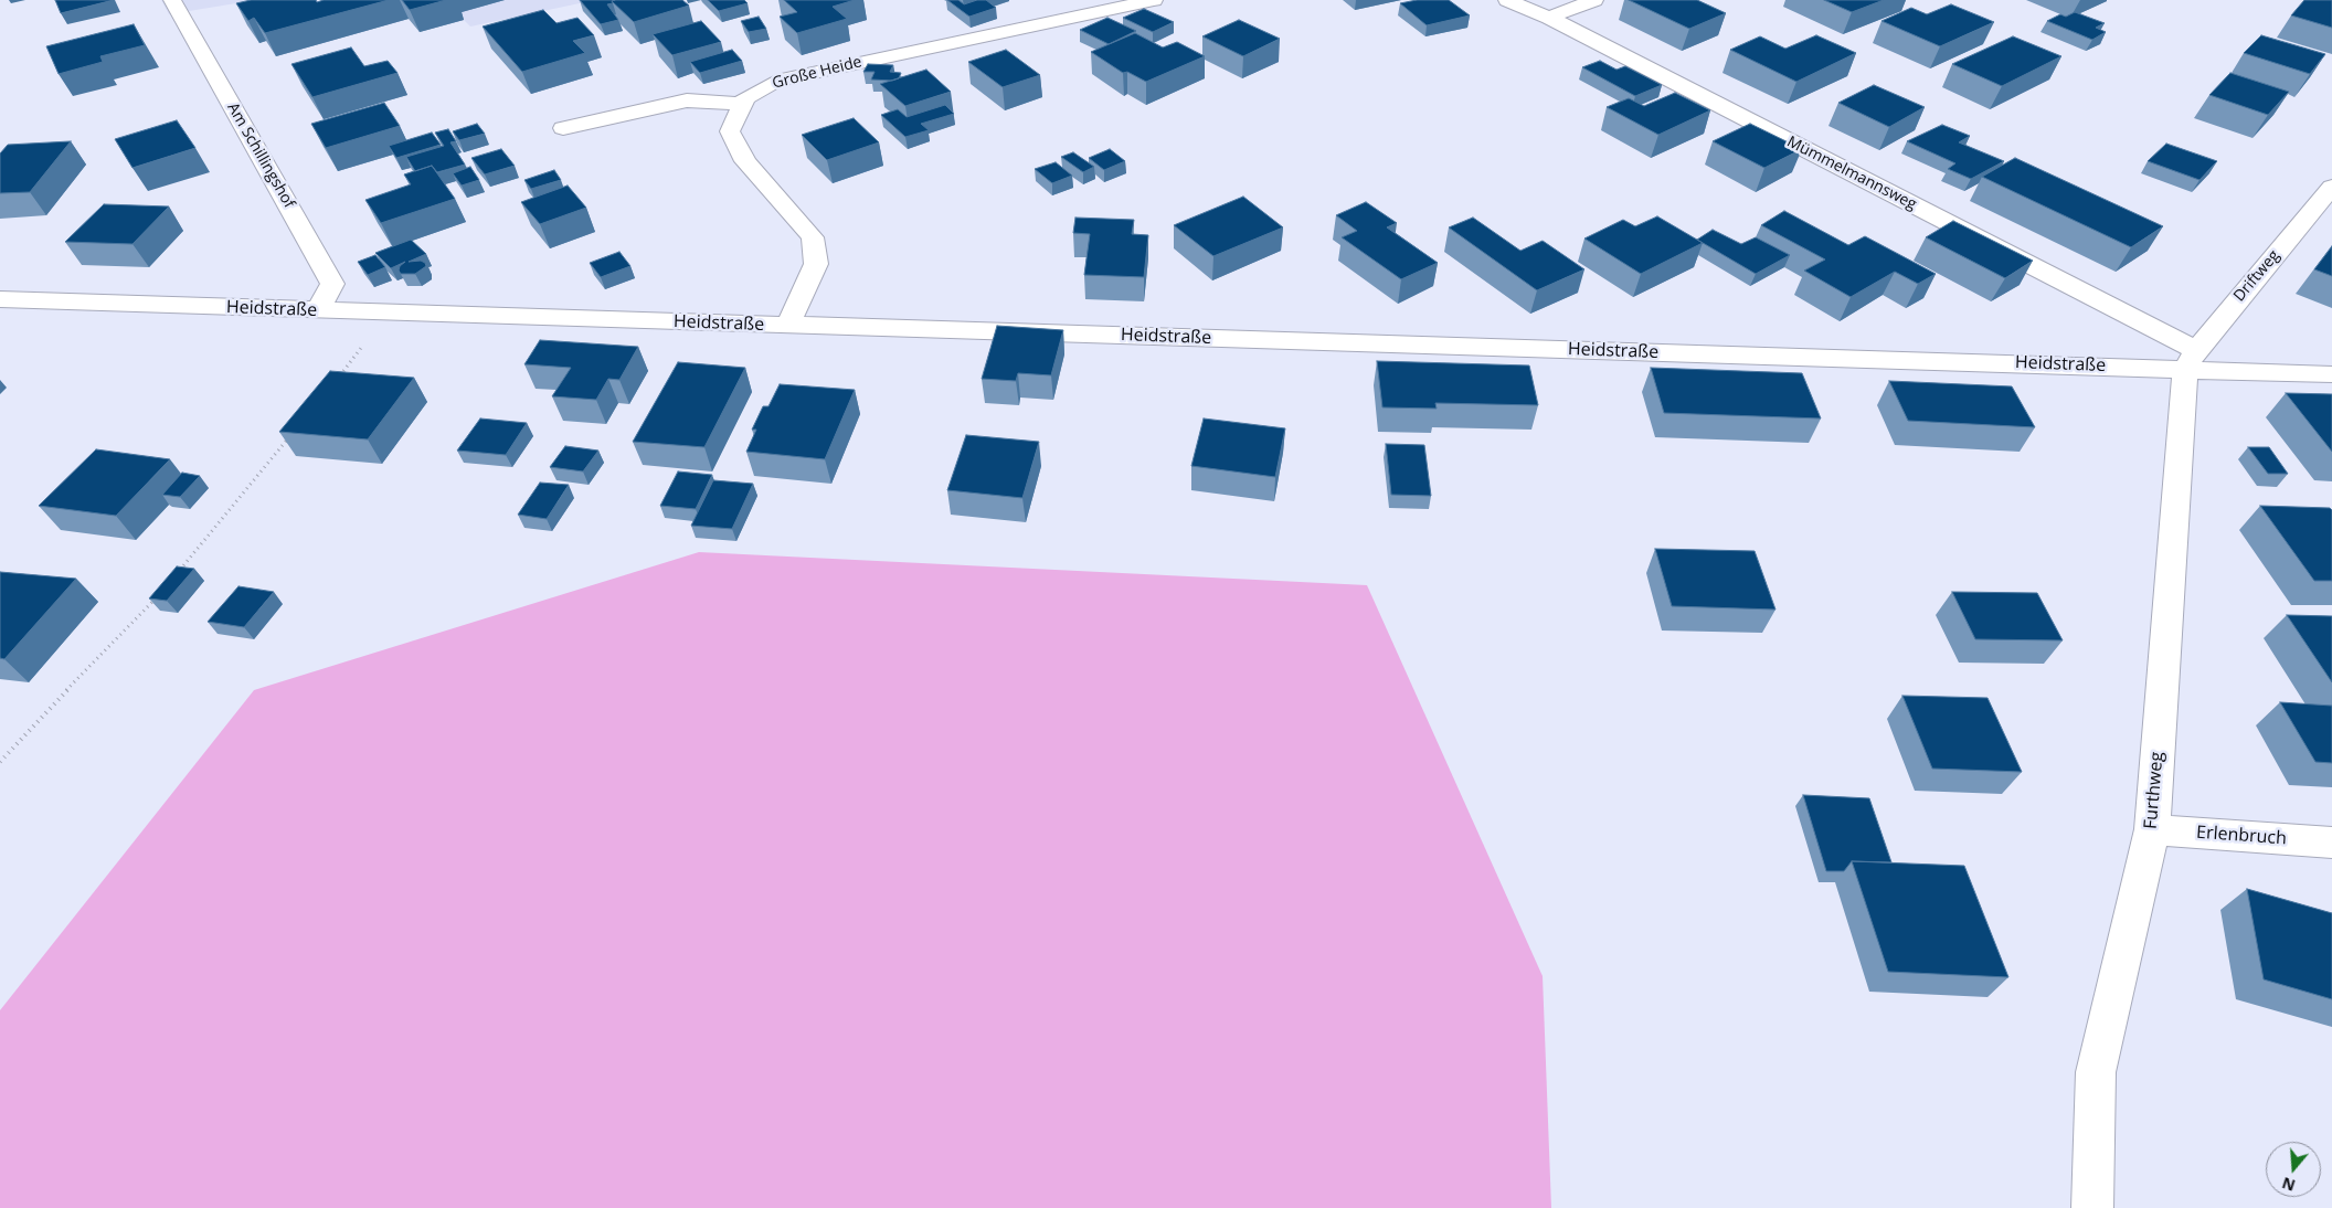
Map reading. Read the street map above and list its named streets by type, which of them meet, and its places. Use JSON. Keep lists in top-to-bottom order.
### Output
{
  "streets": {
    "street": [
      "Große Heide",
      "Am Schillingshof",
      "Mümmelmannsweg",
      "Driftweg",
      "Heidstraße",
      "Furthweg",
      "Erlenbruch"
    ]
  },
  "crossings": [
    ["Große Heide", "Heidstraße"],
    ["Am Schillingshof", "Heidstraße"],
    ["Mümmelmannsweg", "Driftweg"],
    ["Mümmelmannsweg", "Heidstraße"],
    ["Mümmelmannsweg", "Furthweg"],
    ["Driftweg", "Heidstraße"],
    ["Driftweg", "Furthweg"],
    ["Heidstraße", "Furthweg"],
    ["Furthweg", "Erlenbruch"]
  ],
  "north": "bottom"
}
